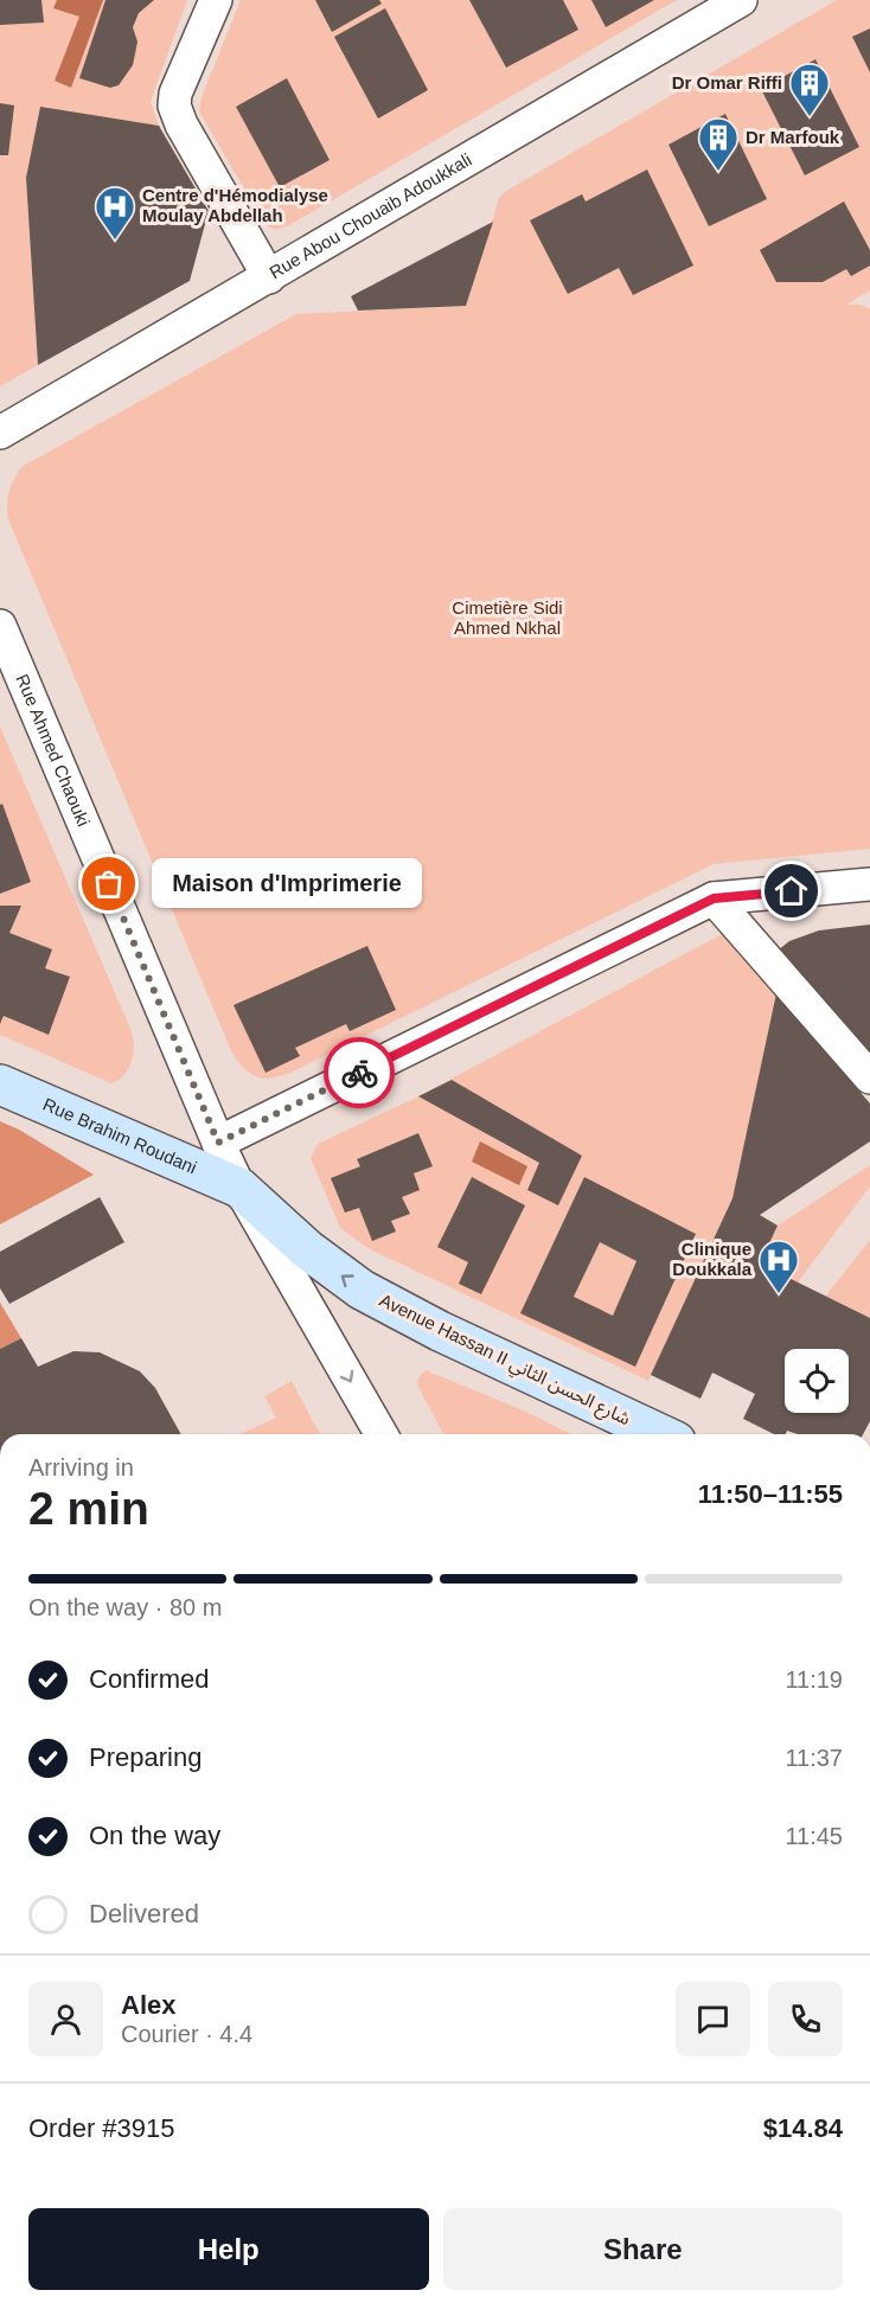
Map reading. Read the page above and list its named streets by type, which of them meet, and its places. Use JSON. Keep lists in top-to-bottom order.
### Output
{
  "streets": {
    "street": [
      "Rue Abou Chouaib Adoukkali",
      "Rue Ahmed Chaouki",
      "Rue Brahim Roudani",
      "Avenue Hassan II شارع الحسن الثاني"
    ]
  },
  "crossings": [
    ["Rue Ahmed Chaouki", "Rue Brahim Roudani"],
    ["Rue Ahmed Chaouki", "Avenue Hassan II شارع الحسن الثاني"],
    ["Rue Brahim Roudani", "Avenue Hassan II شارع الحسن الثاني"]
  ],
  "one_way": ["Avenue Hassan II شارع الحسن الثاني"],
  "parks": ["Cimetière Sidi Ahmed Nkhal"],
  "places": {
    "building": ["Dr Omar Riffi", "Dr Marfouk"],
    "hospital": ["Centre d'Hémodialyse Moulay Abdellah", "Clinique Doukkala"],
    "other": ["Maison d'Imprimerie"]
  },
  "page": {
    "bubble": "Maison d'Imprimerie",
    "heading": ["2 min", "Arriving in", "11:50–11:55"],
    "panel": [
      "Alex",
      "Courier · 4.4",
      "Order #3915",
      "$14.84"
    ],
    "bar": "On the way · 80 m",
    "list": [
      ["Confirmed", "11:19"],
      ["Preparing", "11:37"],
      ["On the way", "11:45"],
      "Delivered"
    ],
    "buttons": ["Help", "Share"]
  }
}
